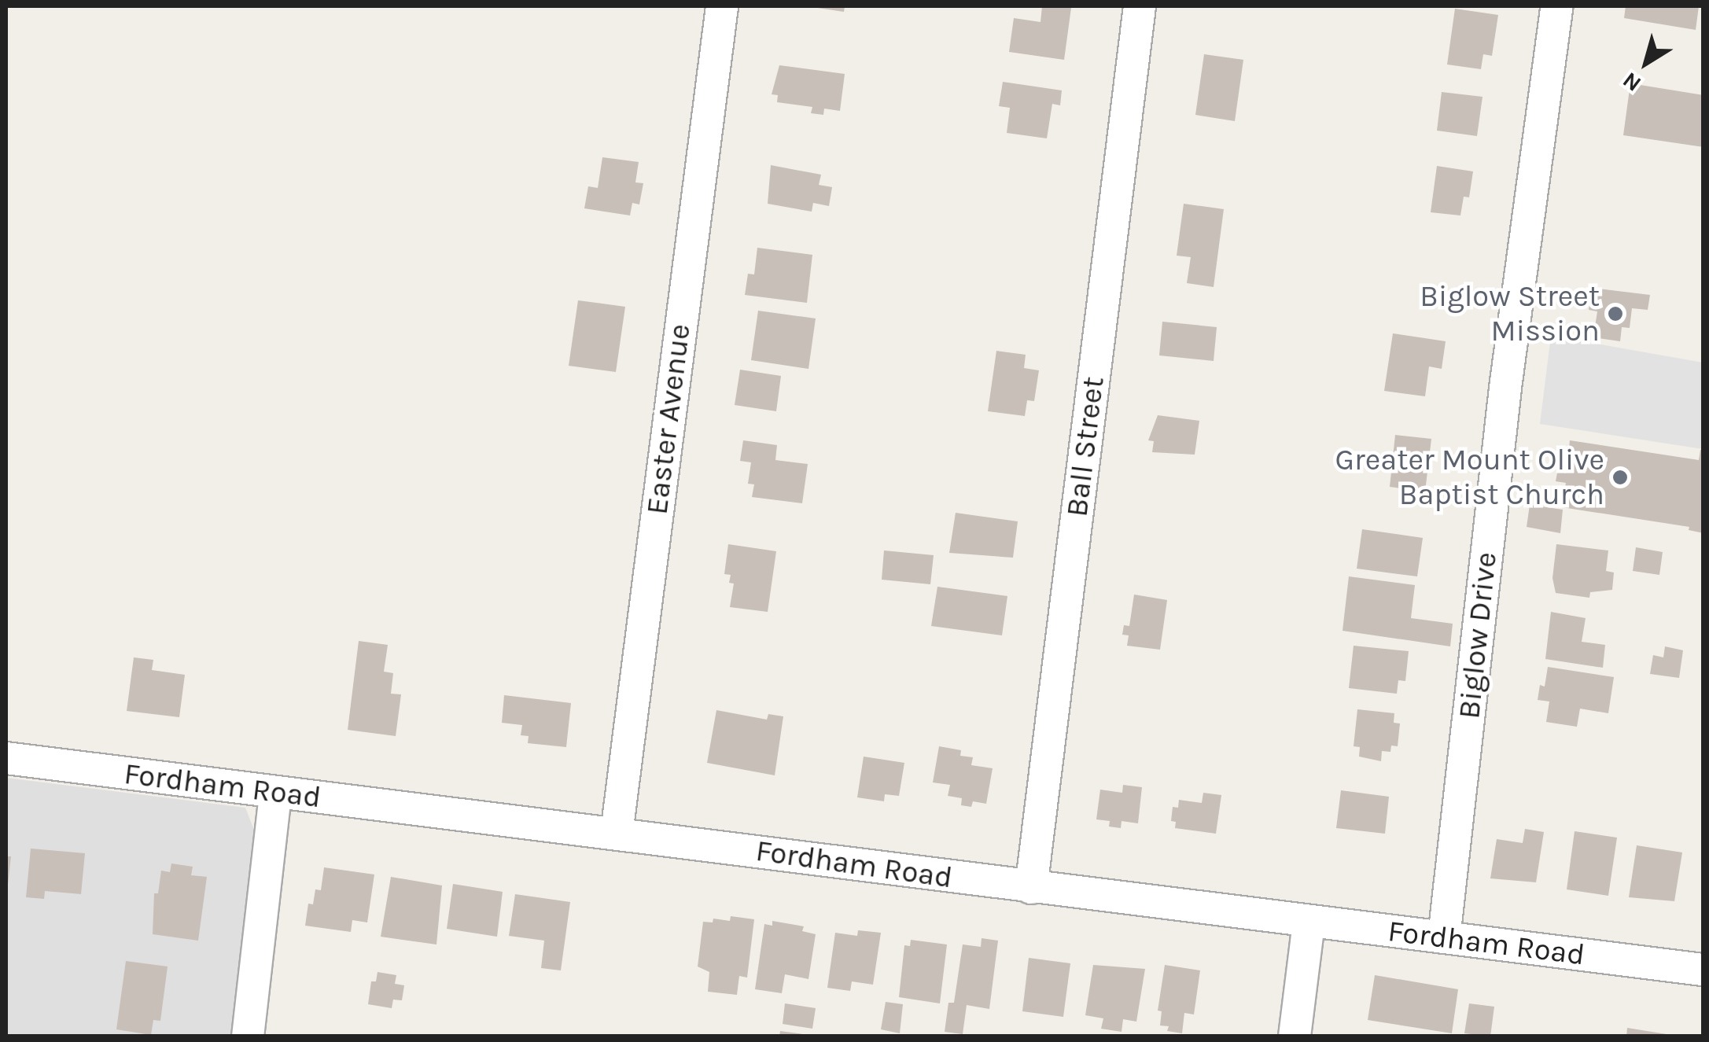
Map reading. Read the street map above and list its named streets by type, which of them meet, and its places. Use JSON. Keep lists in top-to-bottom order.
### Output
{
  "streets": {
    "street": [
      "Easter Avenue",
      "Ball Street",
      "Biglow Drive",
      "Fordham Road"
    ]
  },
  "crossings": [
    ["Easter Avenue", "Fordham Road"],
    ["Ball Street", "Fordham Road"],
    ["Biglow Drive", "Fordham Road"]
  ],
  "places": ["Biglow Street Mission", "Greater Mount Olive Baptist Church"],
  "north": "bottom left"
}
